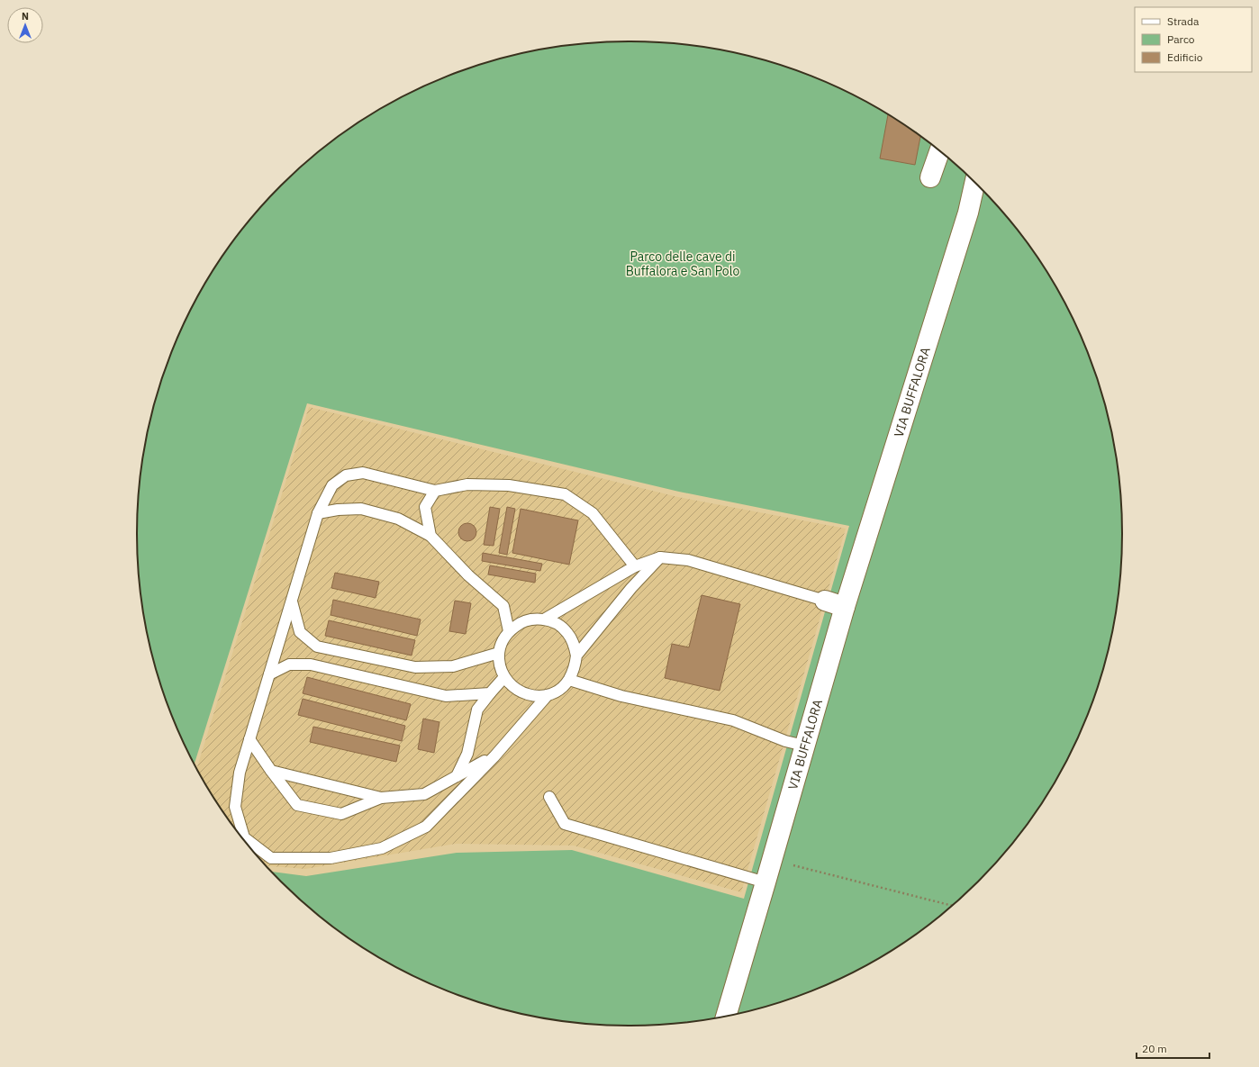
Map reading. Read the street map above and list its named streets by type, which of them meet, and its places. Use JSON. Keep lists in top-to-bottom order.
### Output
{
  "streets": {
    "street": ["VIA BUFFALORA"]
  },
  "parks": ["Parco delle cave di Buffalora e San Polo"],
  "legend": ["Strada", "Parco", "Edificio"],
  "scale_bar": "20 m",
  "north": "top"
}
